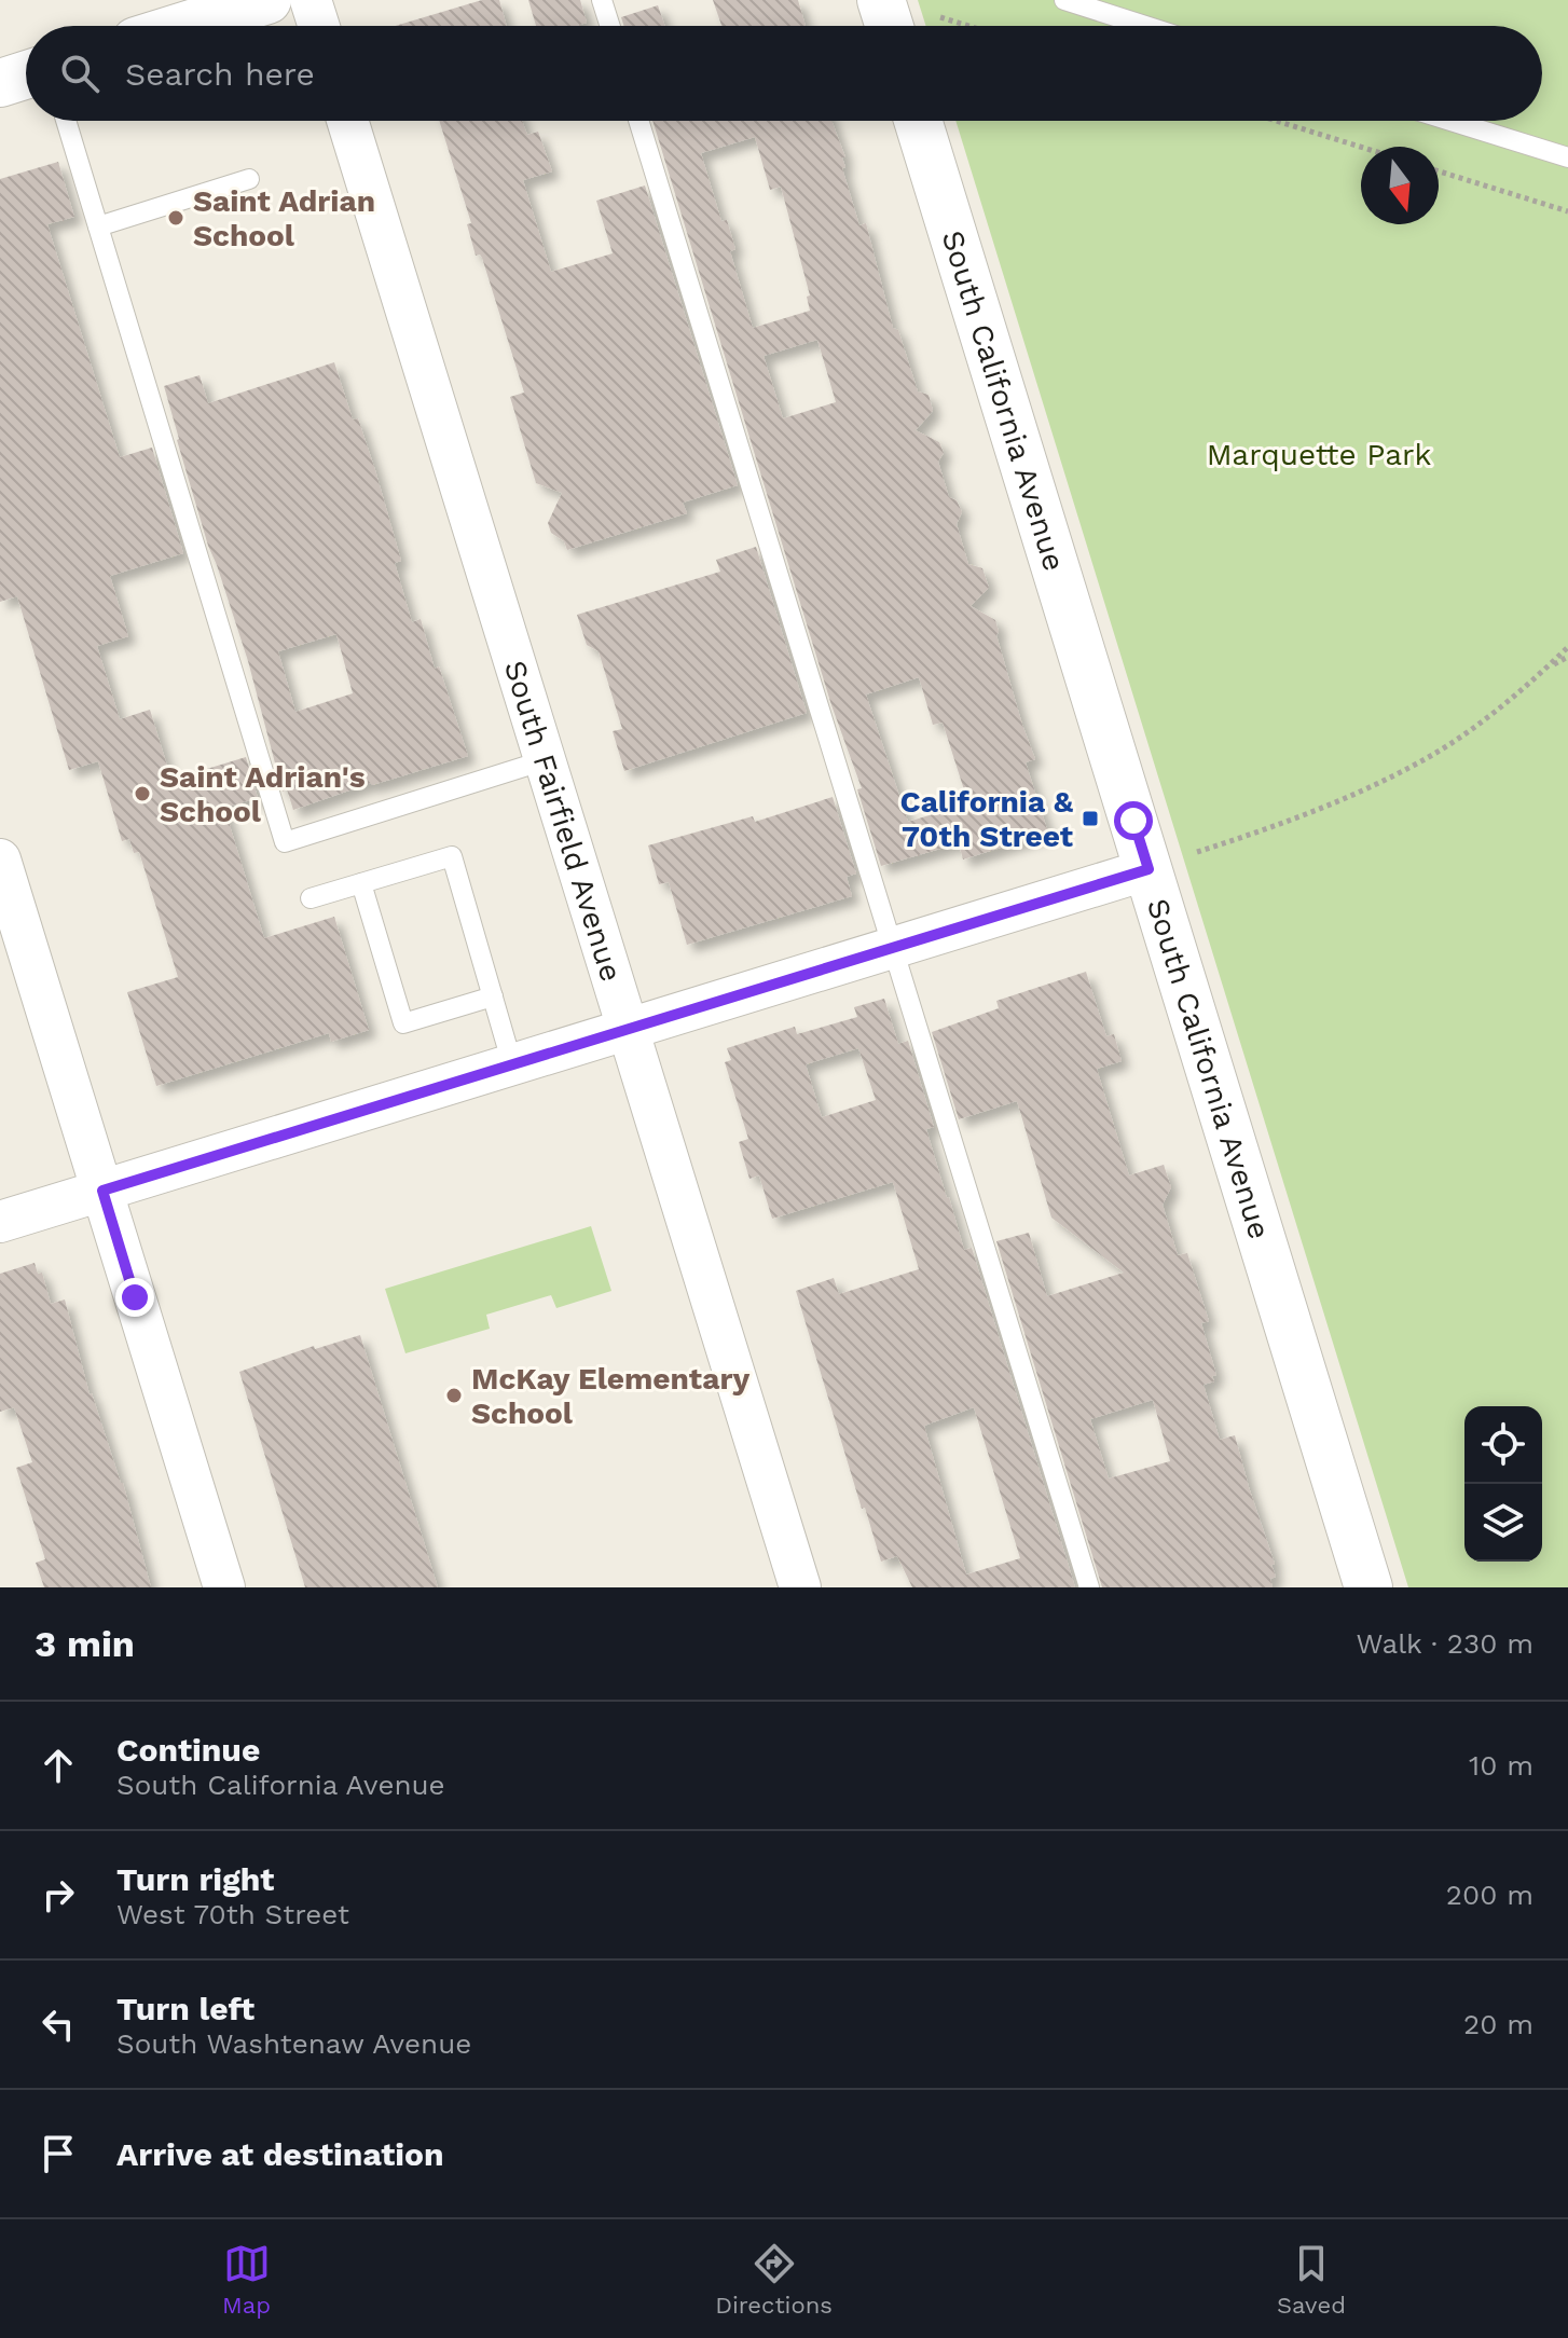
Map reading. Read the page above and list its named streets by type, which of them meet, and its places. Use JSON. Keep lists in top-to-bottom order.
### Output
{
  "streets": {
    "street": ["South California Avenue", "South Fairfield Avenue"]
  },
  "parks": ["Marquette Park"],
  "places": {
    "other": ["Saint Adrian School", "Saint Adrian's School", "McKay Elementary School"],
    "transit": ["California & 70th Street"]
  },
  "north": "bottom",
  "page": {
    "search": "Search here",
    "heading": ["3 min", "Walk · 230 m"],
    "list": [
      ["Continue", "South California Avenue", "10 m"],
      ["Turn right", "West 70th Street", "200 m"],
      ["Turn left", "South Washtenaw Avenue", "20 m"],
      "Arrive at destination"
    ],
    "nav": ["Map", "Directions", "Saved"]
  }
}
